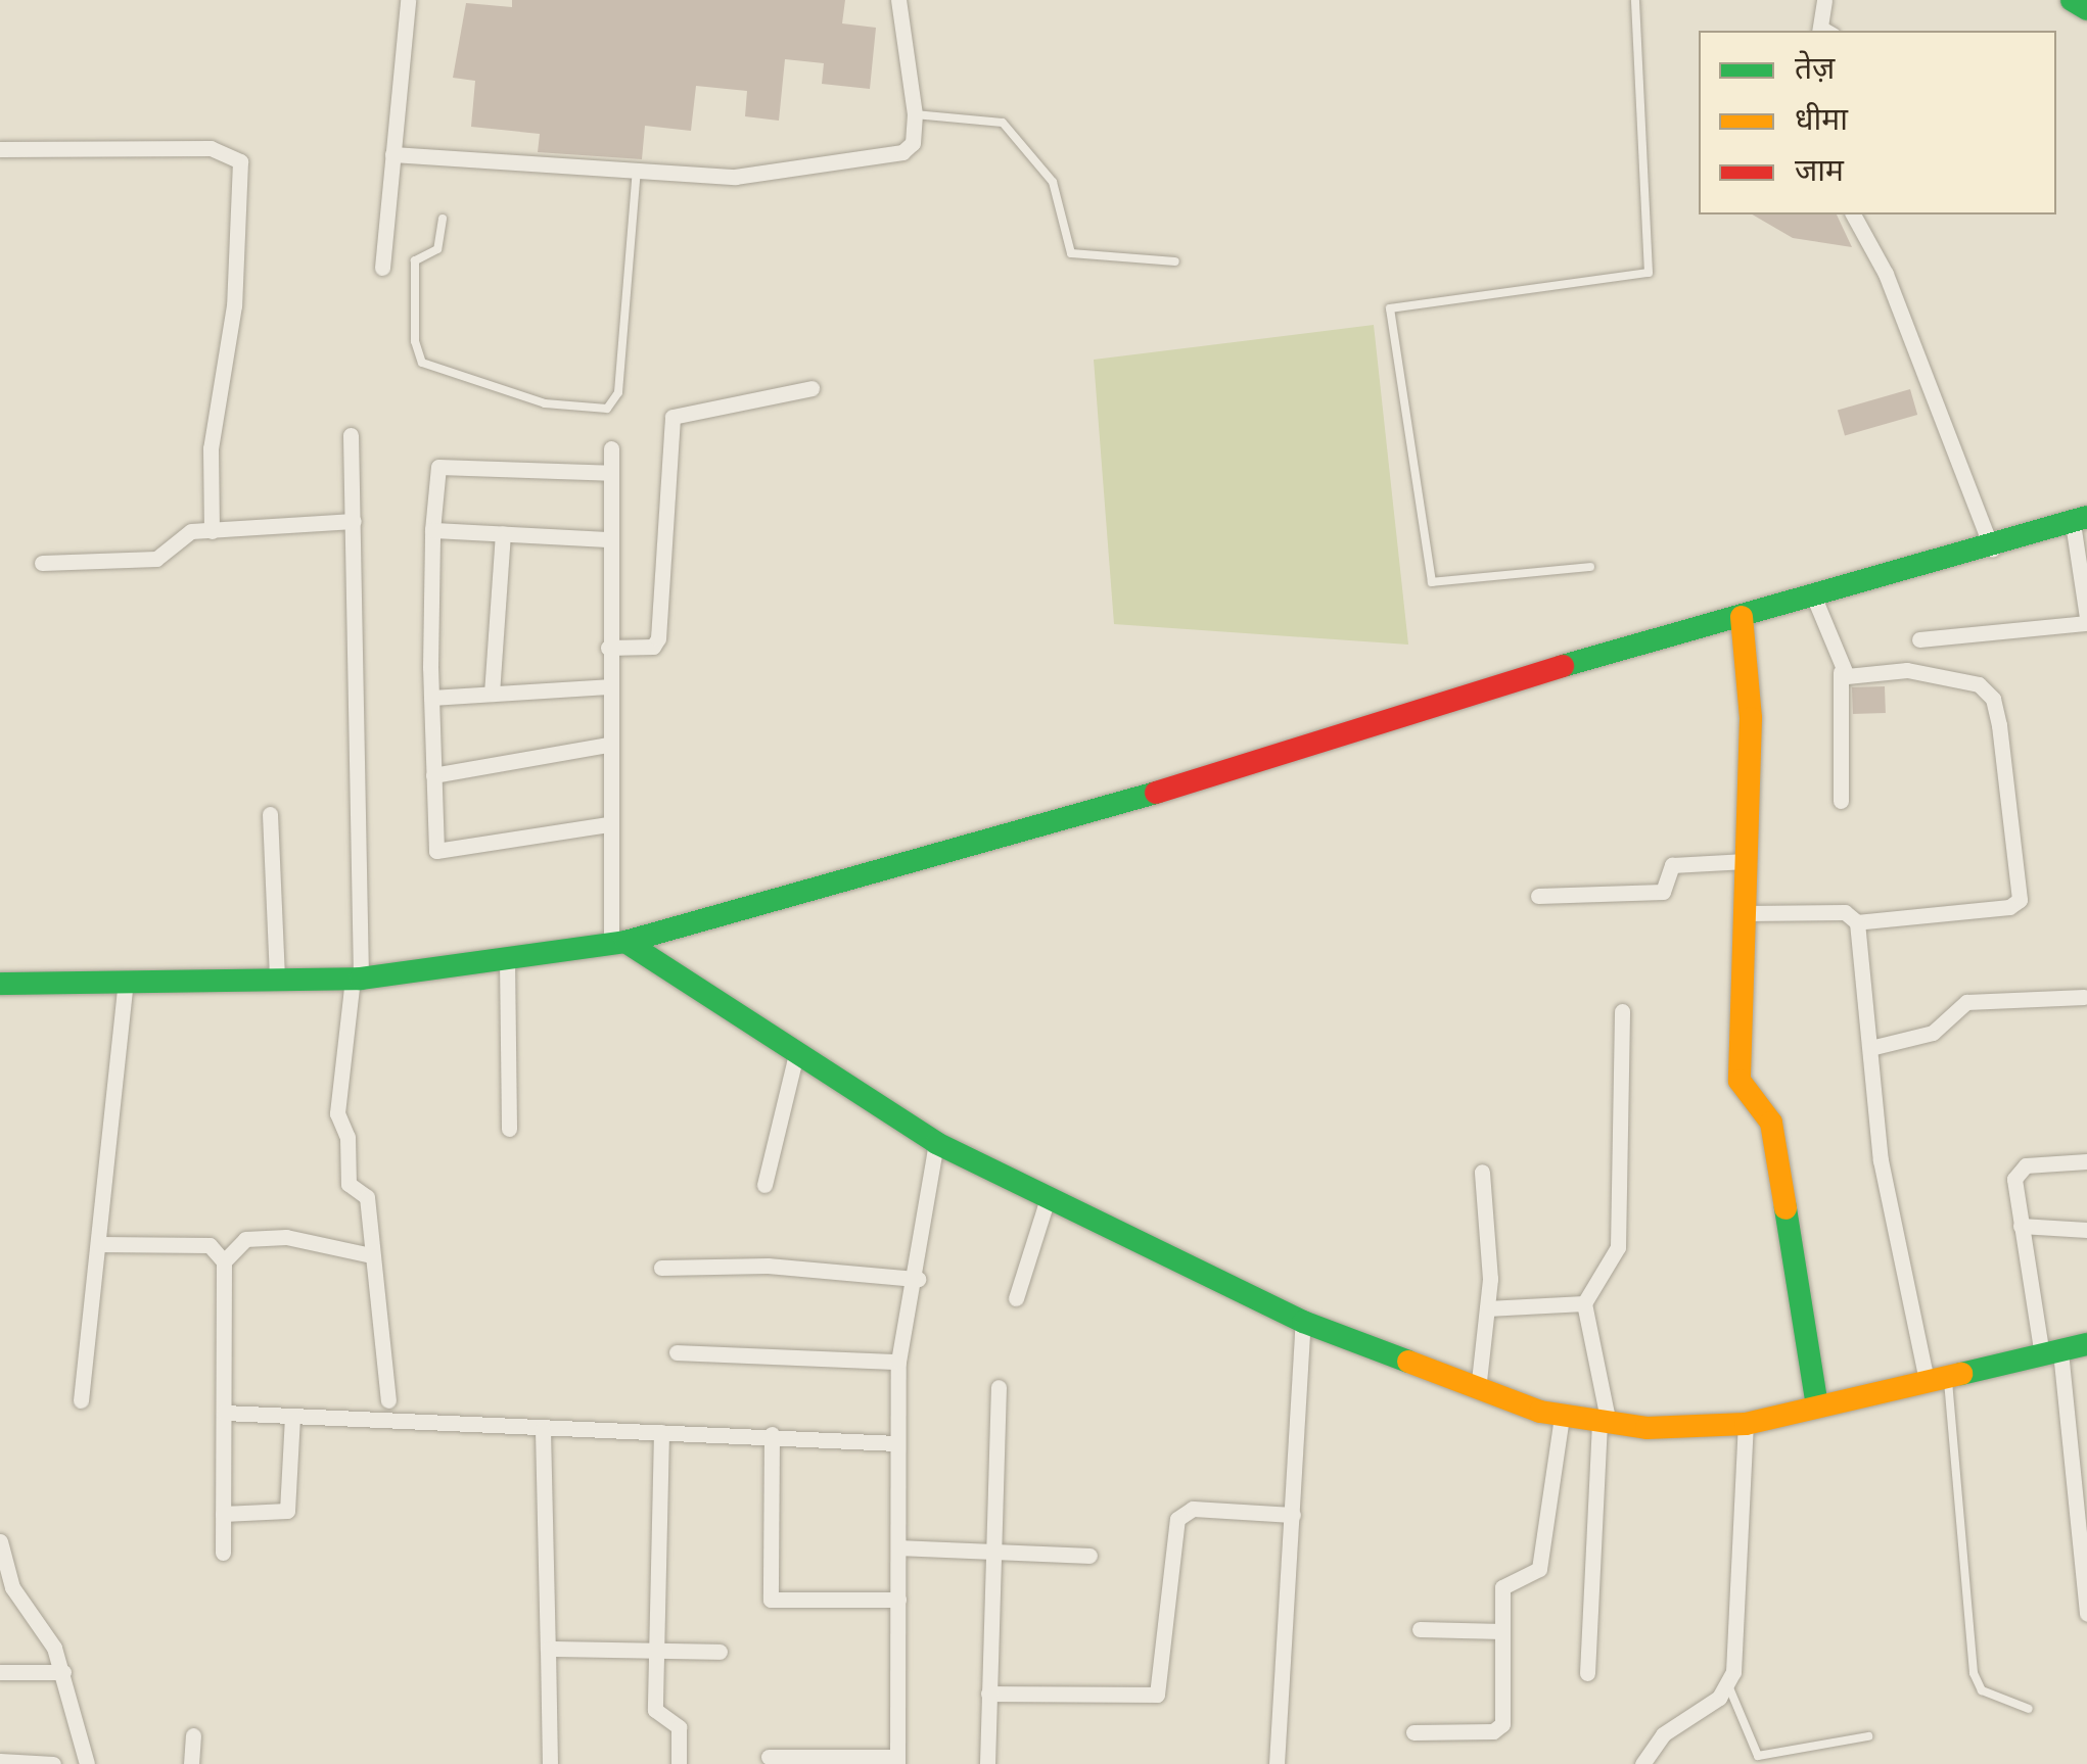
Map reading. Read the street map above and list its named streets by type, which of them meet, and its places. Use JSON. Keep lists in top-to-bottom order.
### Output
{
  "legend": ["तेज़", "धीमा", "जाम"]
}
